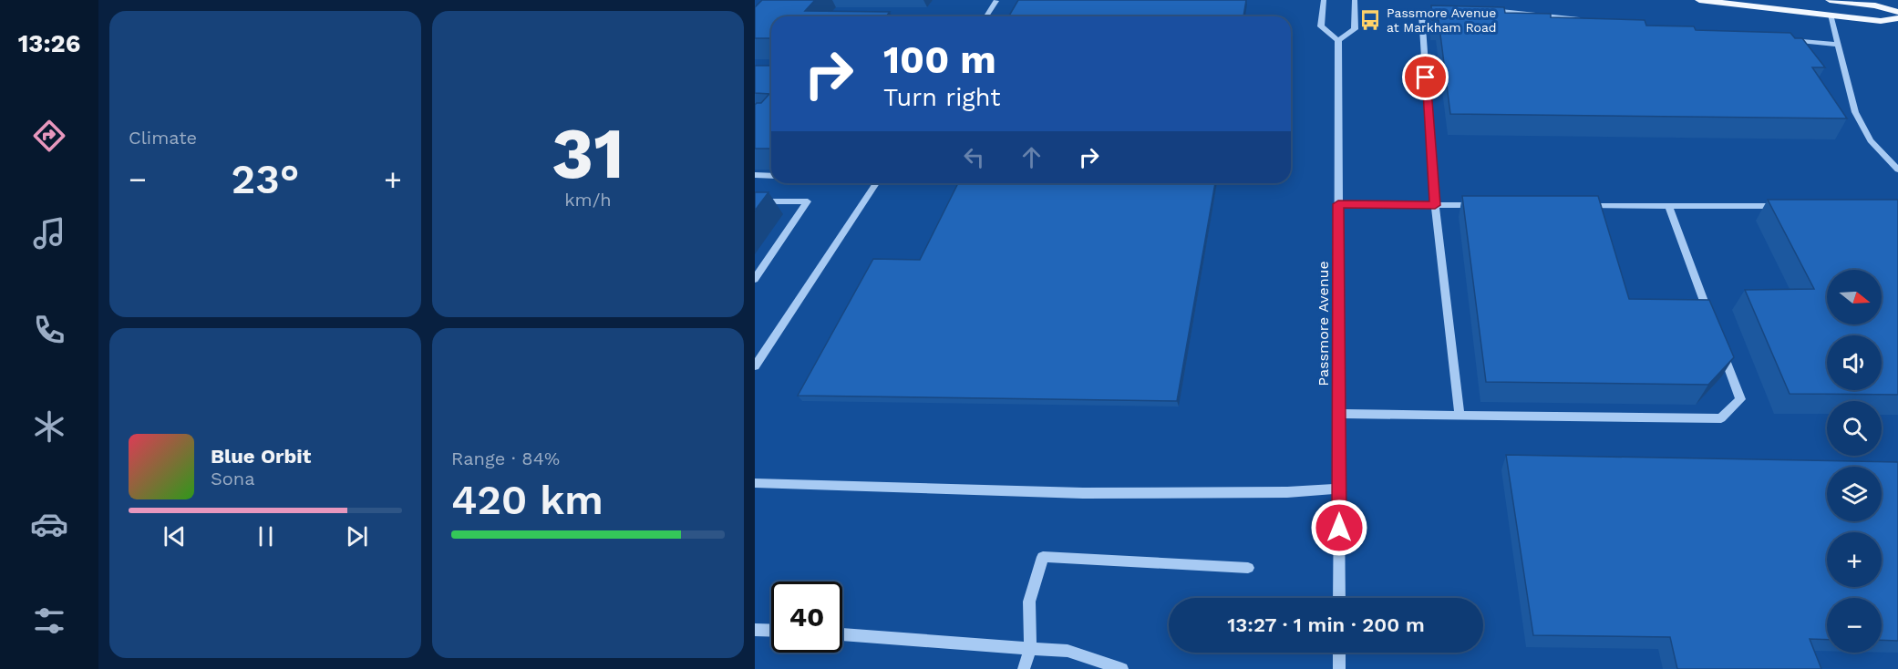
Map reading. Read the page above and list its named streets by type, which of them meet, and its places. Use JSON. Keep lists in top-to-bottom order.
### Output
{
  "streets": {
    "street": ["Passmore Avenue"]
  },
  "places": {
    "bus stop": ["Passmore Avenue at Markham Road"]
  },
  "north": "right",
  "page": {
    "tabs": "13:26",
    "tile": [
      "Climate",
      ["31", "km/h"],
      ["Range · 84%", "420 km"]
    ],
    "turn": ["100 m", "Turn right"],
    "heat": ["−", "23°", "+"],
    "map_buttons": ["+", "−"],
    "song": ["Blue Orbit", "Sona"],
    "limit": "40",
    "trip": "13:27 · 1 min · 200 m"
  }
}
